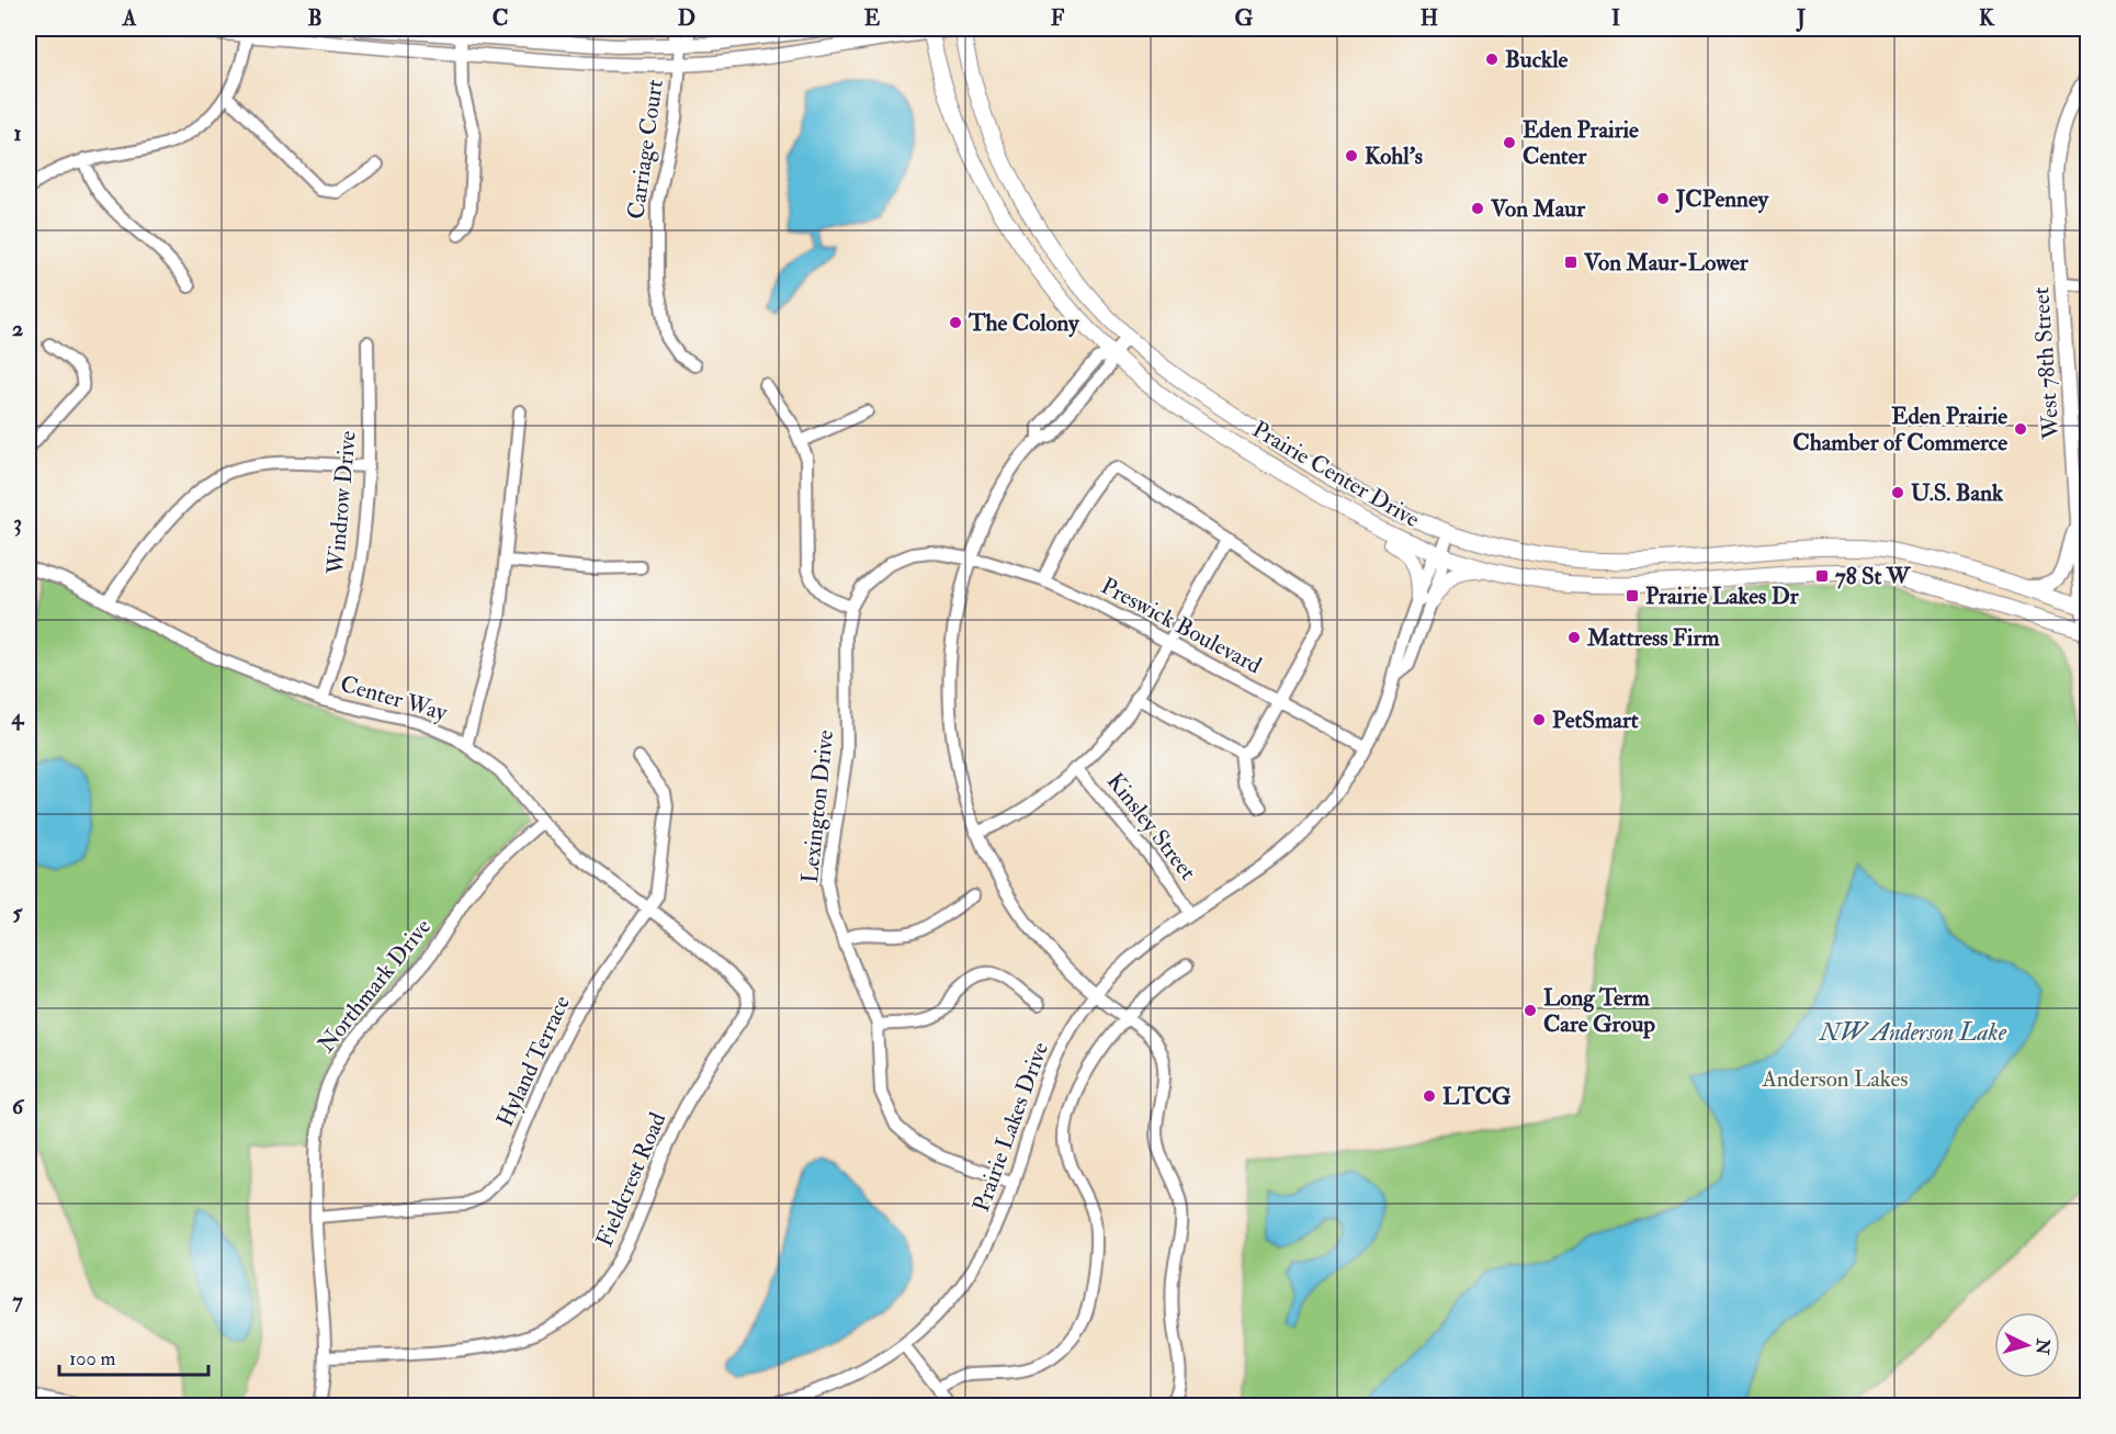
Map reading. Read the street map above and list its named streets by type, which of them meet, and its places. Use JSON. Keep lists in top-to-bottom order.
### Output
{
  "streets": {
    "main road": ["Prairie Center Drive"],
    "street": [
      "Carriage Court",
      "West 78th Street",
      "Windrow Drive",
      "Preswick Boulevard",
      "Center Way",
      "Lexington Drive",
      "Kinsley Street",
      "Northmark Drive",
      "Hyland Terrace",
      "Prairie Lakes Drive",
      "Fieldcrest Road"
    ]
  },
  "crossings": [
    ["West 78th Street", "Prairie Center Drive"],
    ["Prairie Center Drive", "Prairie Lakes Drive"],
    ["Windrow Drive", "Center Way"],
    ["Preswick Boulevard", "Lexington Drive"],
    ["Preswick Boulevard", "Prairie Lakes Drive"],
    ["Center Way", "Northmark Drive"],
    ["Center Way", "Hyland Terrace"],
    ["Center Way", "Fieldcrest Road"],
    ["Lexington Drive", "Prairie Lakes Drive"],
    ["Kinsley Street", "Prairie Lakes Drive"],
    ["Northmark Drive", "Hyland Terrace"],
    ["Northmark Drive", "Fieldcrest Road"]
  ],
  "water": ["NW Anderson Lake"],
  "parks": ["Anderson Lakes"],
  "places": {
    "other": [
      "Buckle",
      "Eden Prairie Center",
      "Kohl's",
      "JCPenney",
      "Von Maur",
      "The Colony",
      "Eden Prairie Chamber of Commerce",
      "U.S. Bank",
      "Mattress Firm",
      "PetSmart",
      "Long Term Care Group",
      "LTCG"
    ],
    "transit": ["Von Maur-Lower", "78 St W", "Prairie Lakes Dr"]
  },
  "scale_bar": "100 m",
  "north": "right",
  "grid": {
    "columns": [
      "A",
      "B",
      "C",
      "D",
      "E",
      "F",
      "G",
      "H",
      "I",
      "J",
      "K"
    ],
    "rows": [
      "1",
      "2",
      "3",
      "4",
      "5",
      "6",
      "7"
    ]
  }
}
